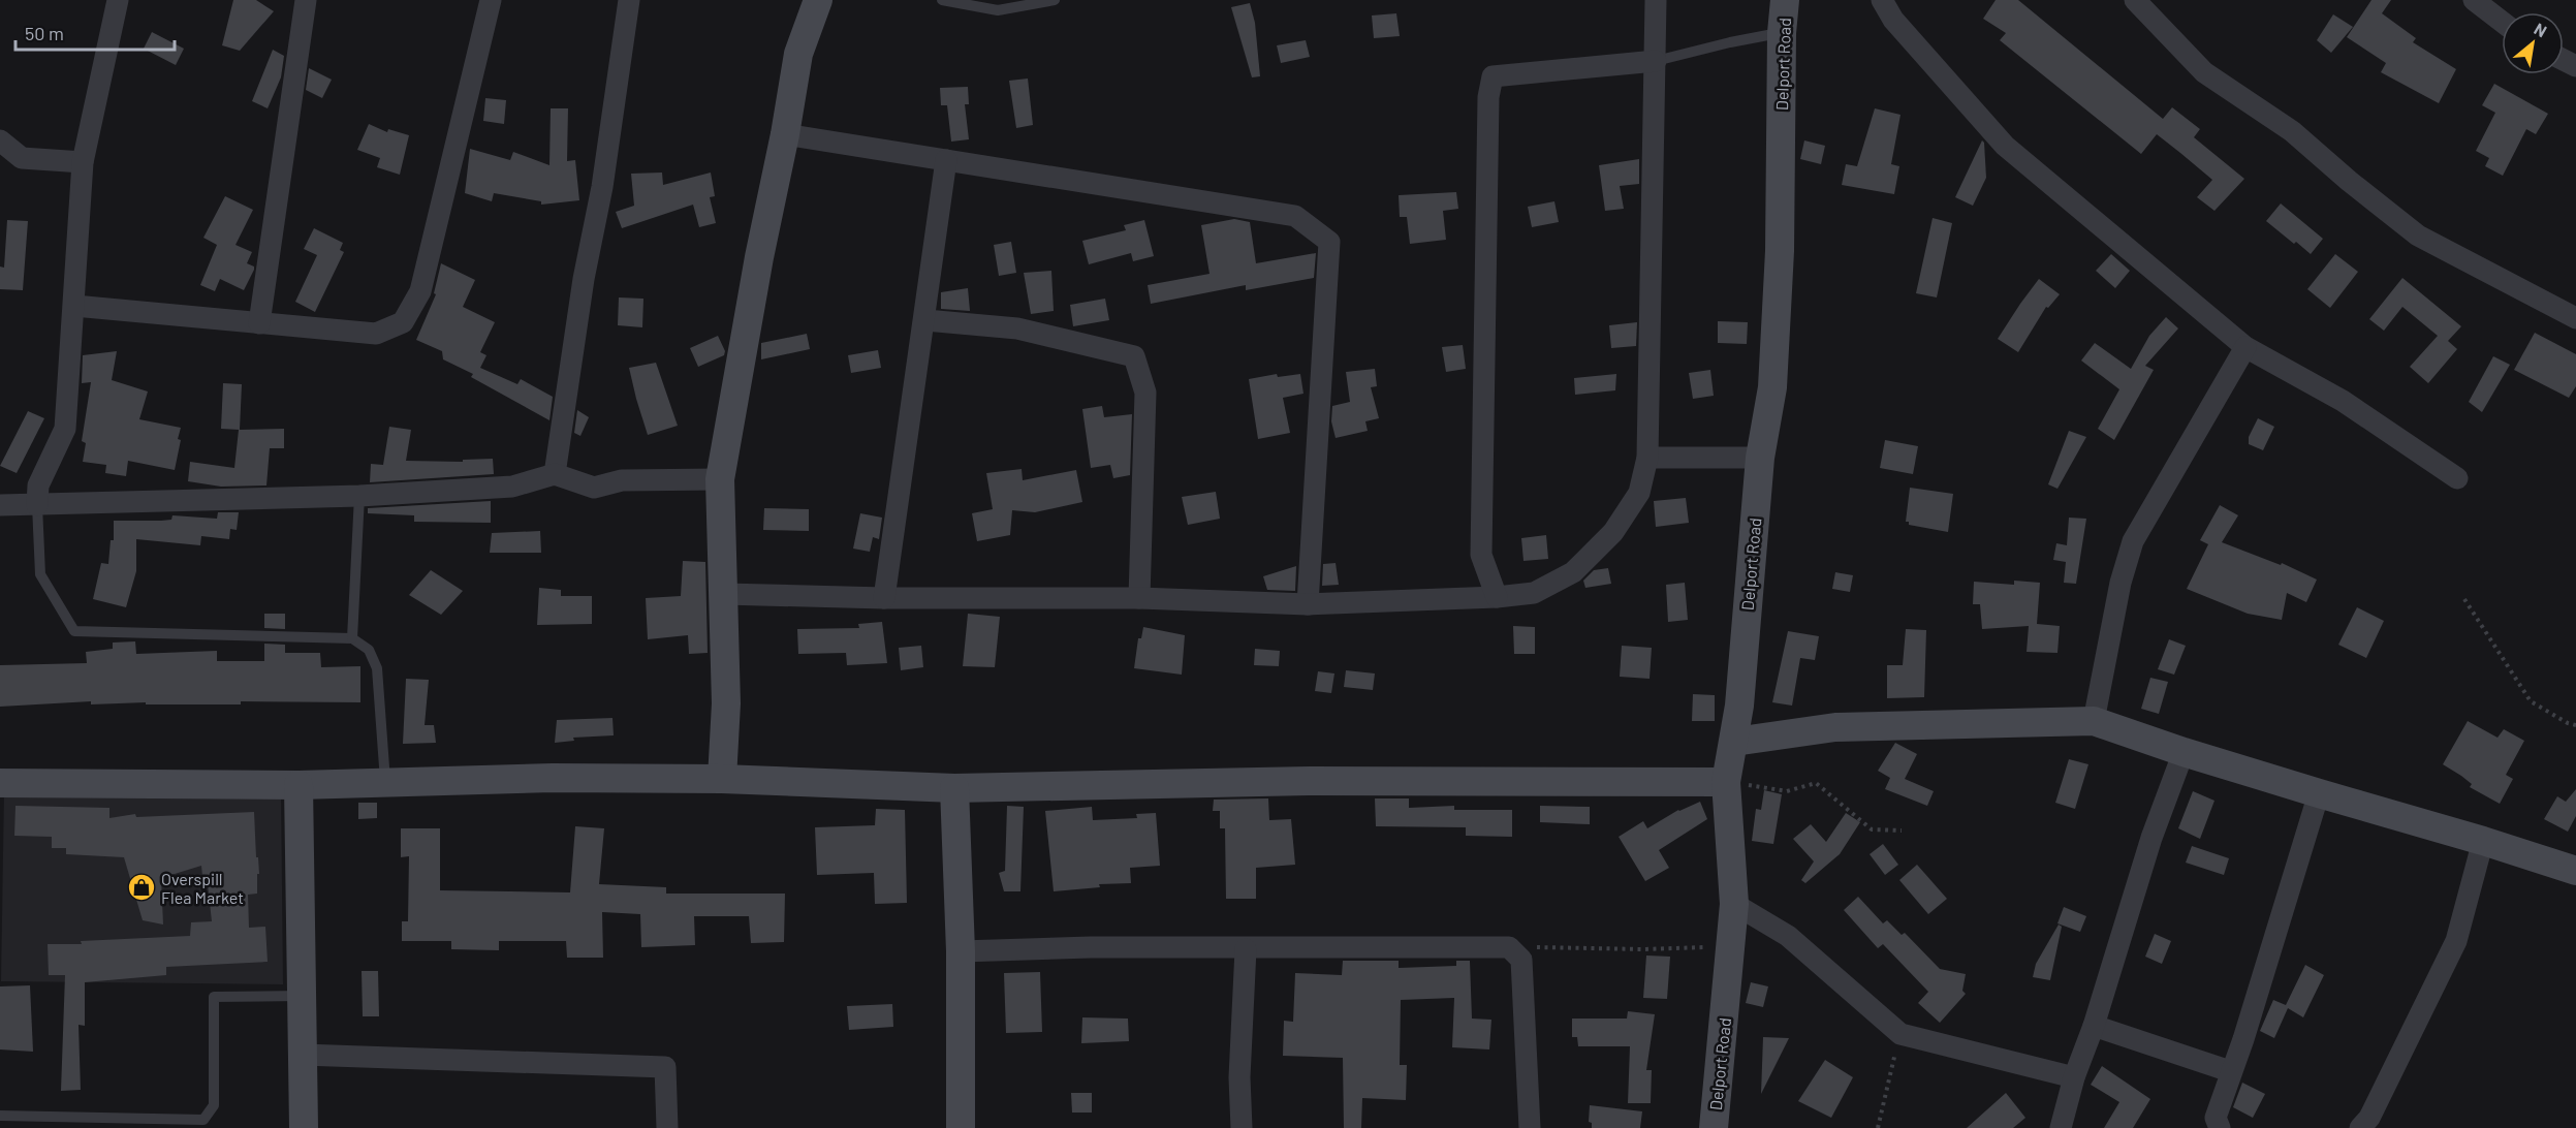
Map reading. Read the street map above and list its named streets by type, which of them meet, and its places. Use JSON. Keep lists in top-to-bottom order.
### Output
{
  "streets": {
    "street": ["Delport Road"]
  },
  "places": {
    "shop": ["Overspill Flea Market"]
  },
  "scale_bar": "50 m",
  "north": "top right"
}
